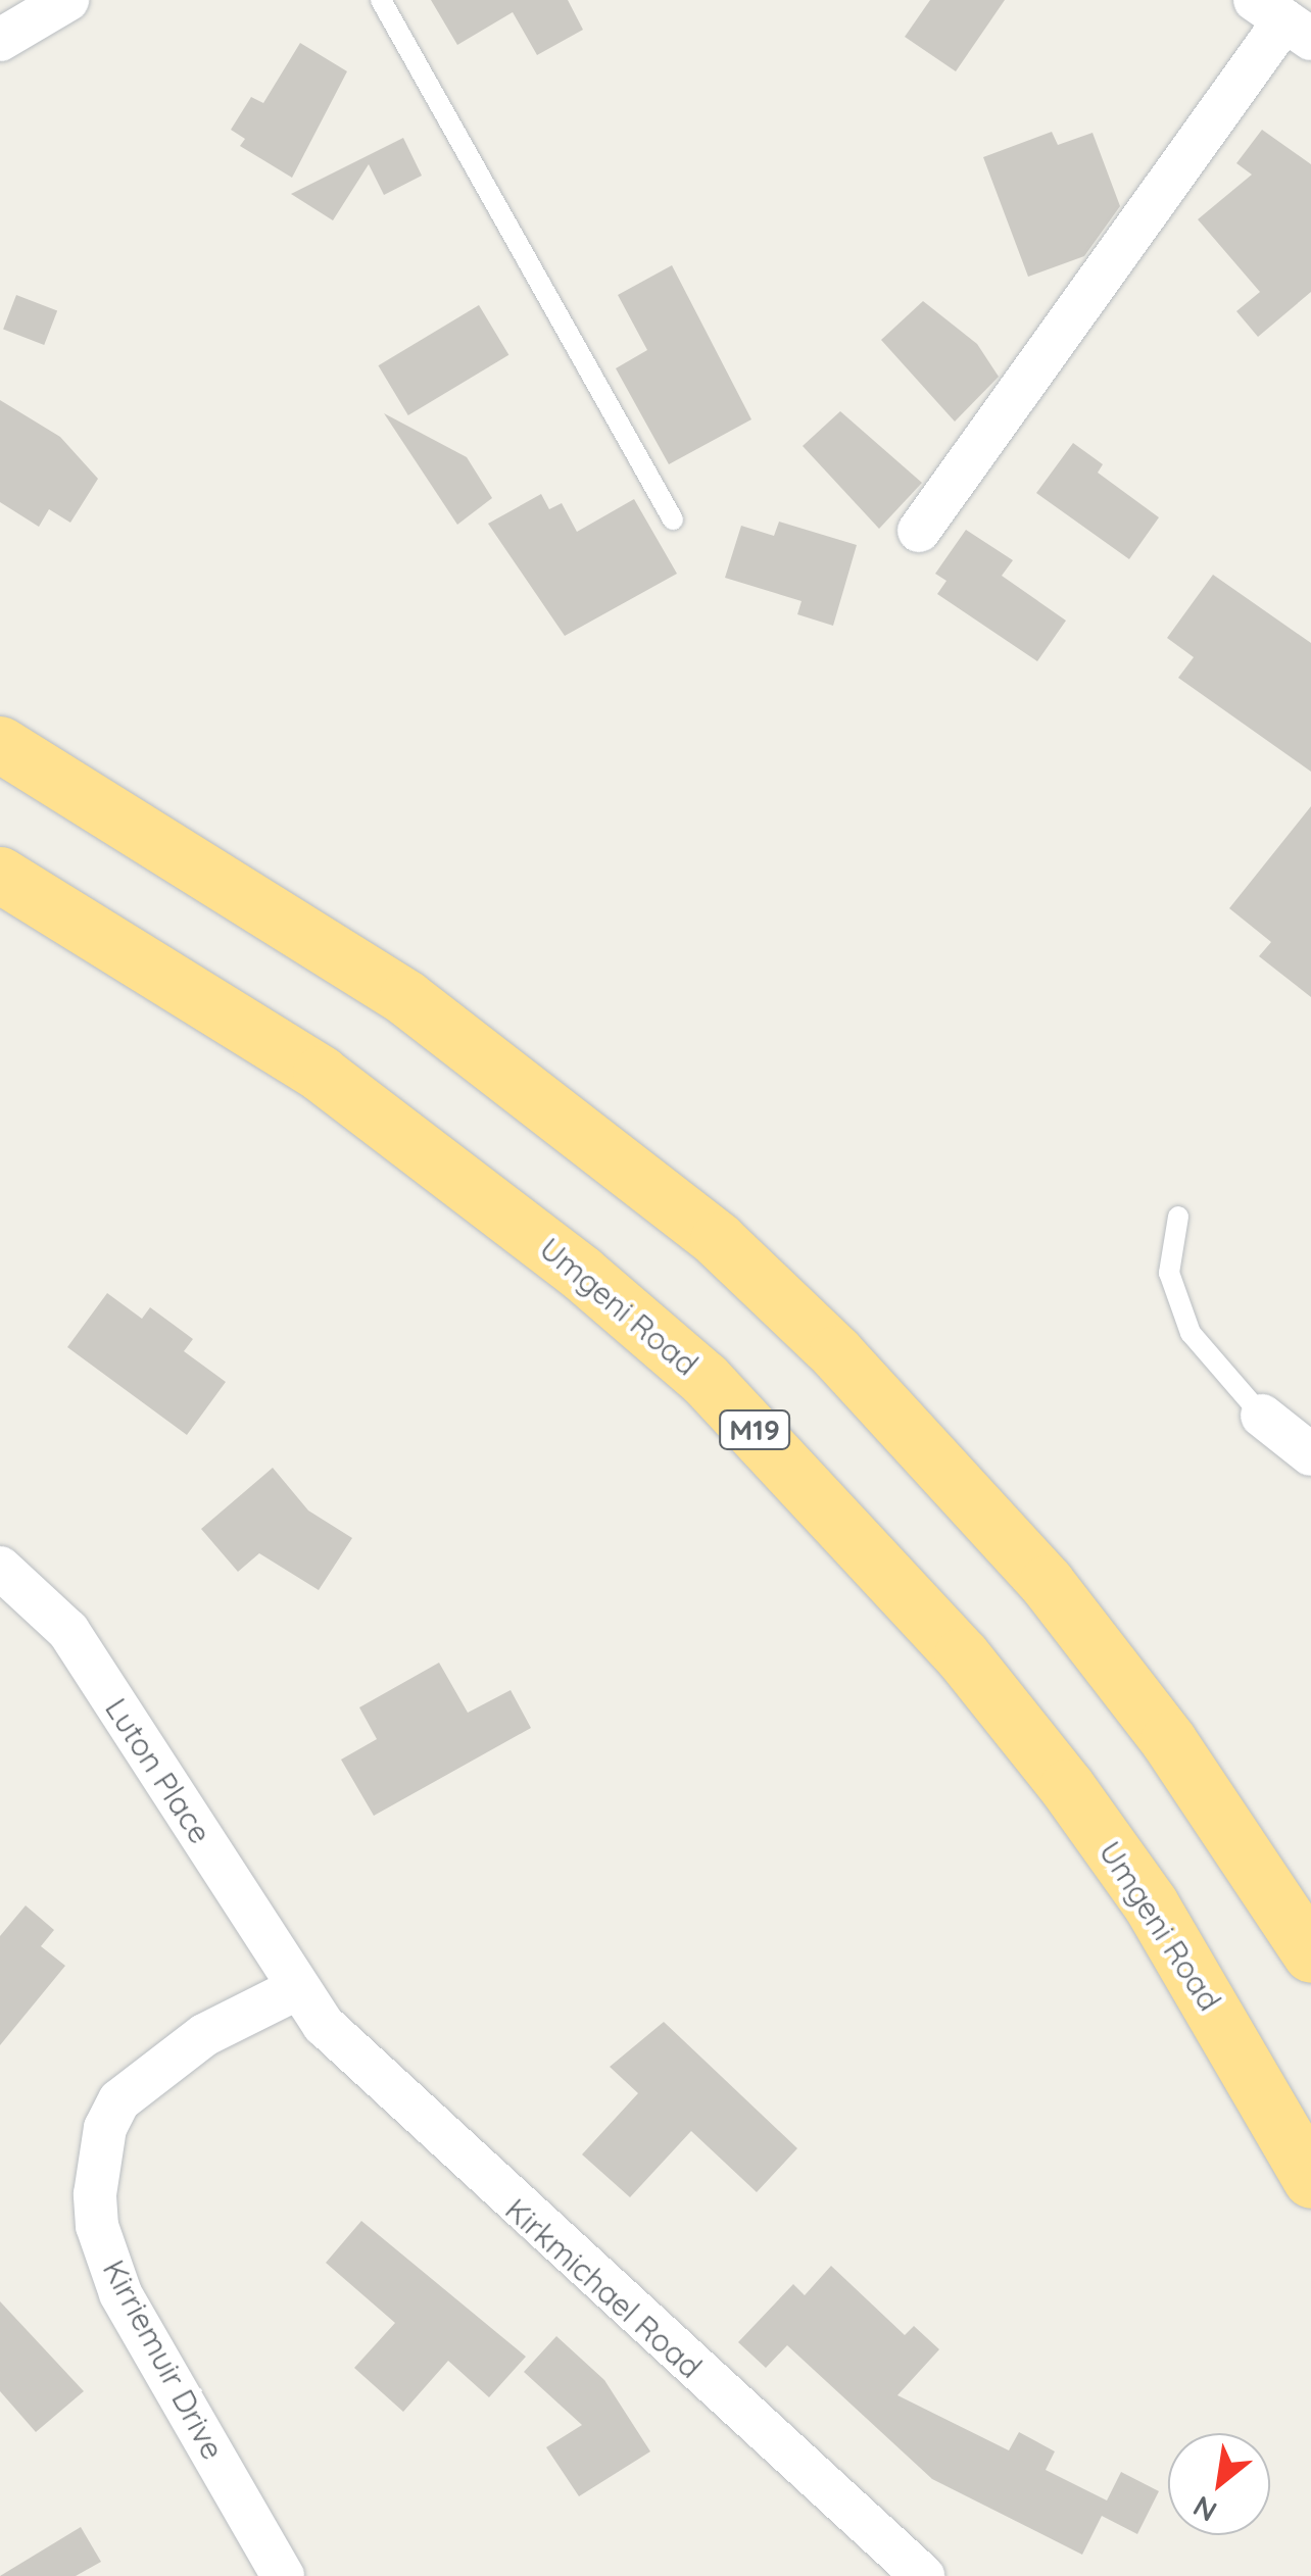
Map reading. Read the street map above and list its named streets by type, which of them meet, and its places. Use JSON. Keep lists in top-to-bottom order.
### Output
{
  "streets": {
    "highway": ["Umgeni Road", "M19"],
    "street": ["Luton Place", "Kirkmichael Road", "Kirriemuir Drive"]
  },
  "crossings": [
    ["Luton Place", "Kirkmichael Road"],
    ["Luton Place", "Kirriemuir Drive"],
    ["Kirkmichael Road", "Kirriemuir Drive"]
  ],
  "north": "bottom left"
}
